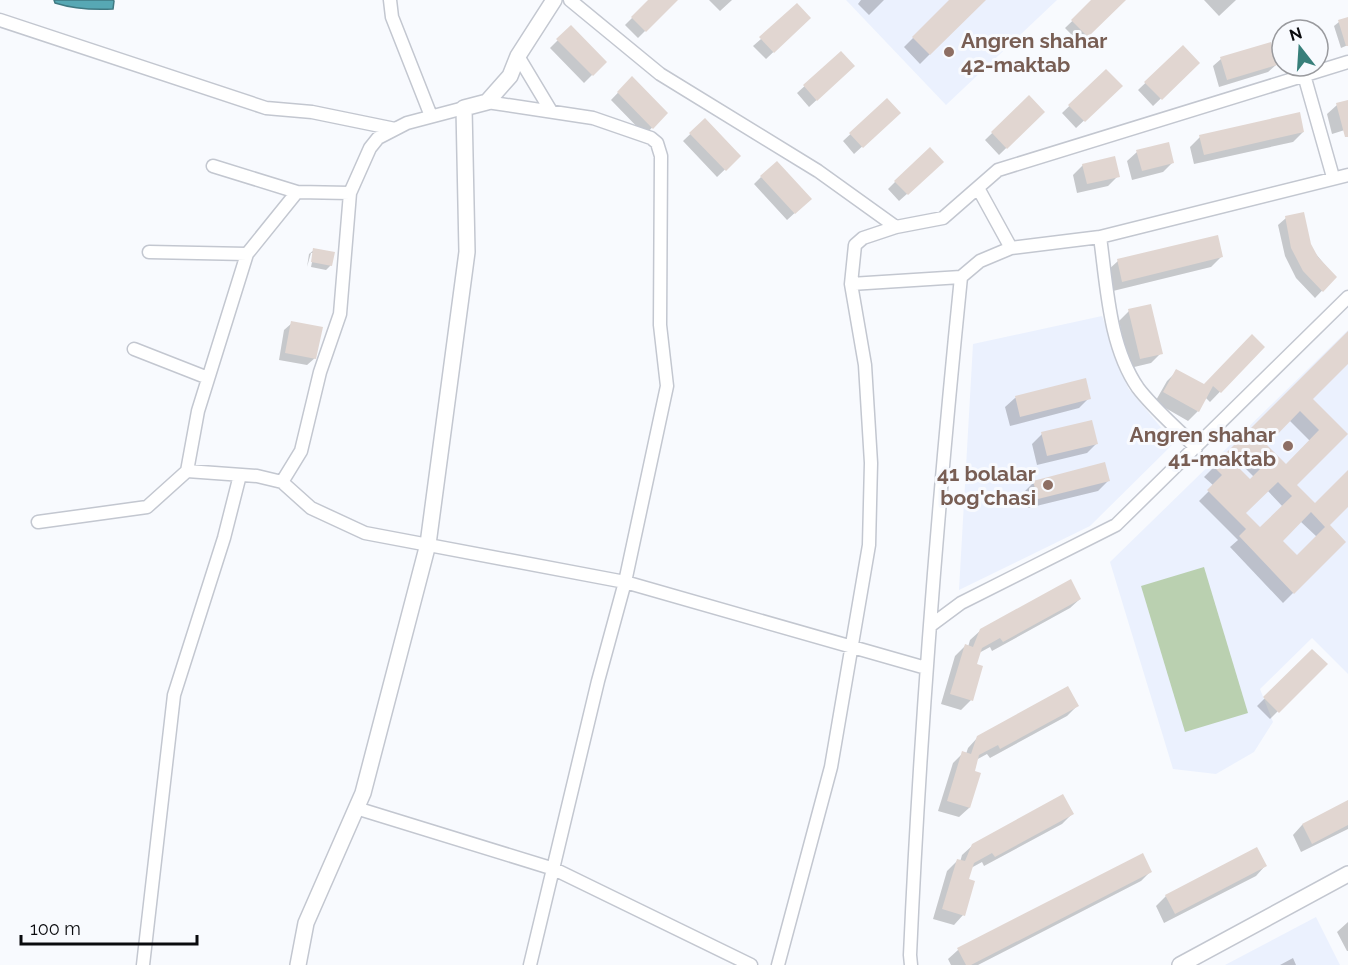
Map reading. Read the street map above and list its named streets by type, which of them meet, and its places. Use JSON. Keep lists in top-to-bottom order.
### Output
{
  "places": ["Angren shahar 42-maktab", "Angren shahar 41-maktab", "41 bolalar bog'chasi"],
  "scale_bar": "100 m",
  "north": "top"
}
